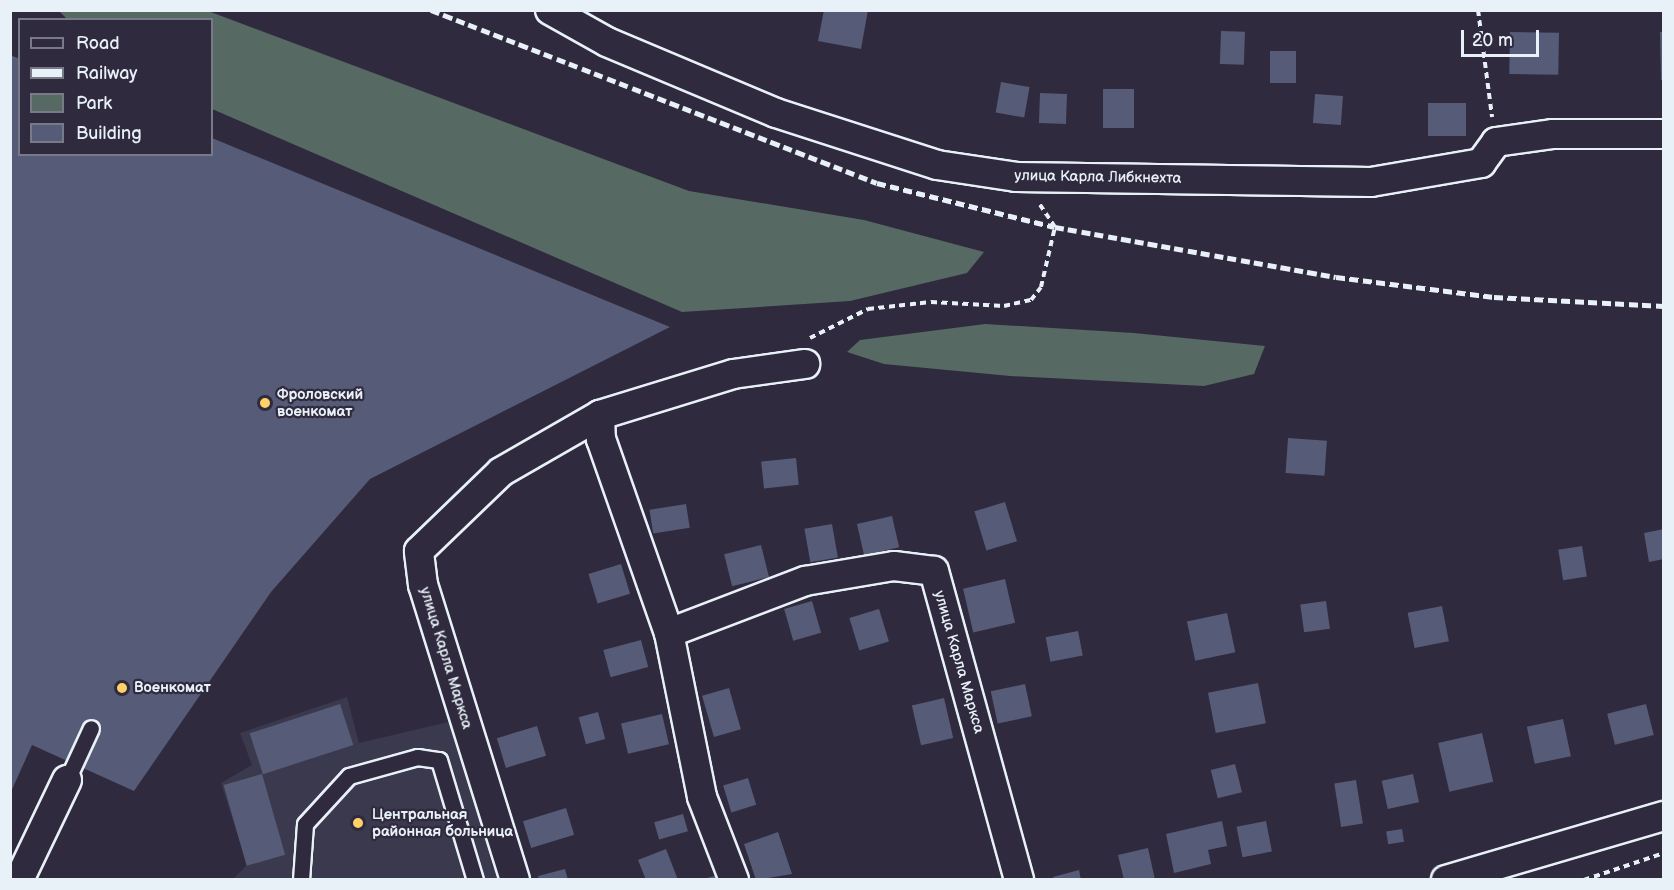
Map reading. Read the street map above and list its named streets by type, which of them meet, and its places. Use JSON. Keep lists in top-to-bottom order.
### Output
{
  "streets": {
    "street": ["улица Карла Либкнехта", "улица Карла Маркса"]
  },
  "places": ["Фроловский военкомат", "Военкомат", "Центральная районная больница"],
  "legend": [
    "Road",
    "Railway",
    "Park",
    "Building"
  ],
  "scale_bar": "20 m"
}
